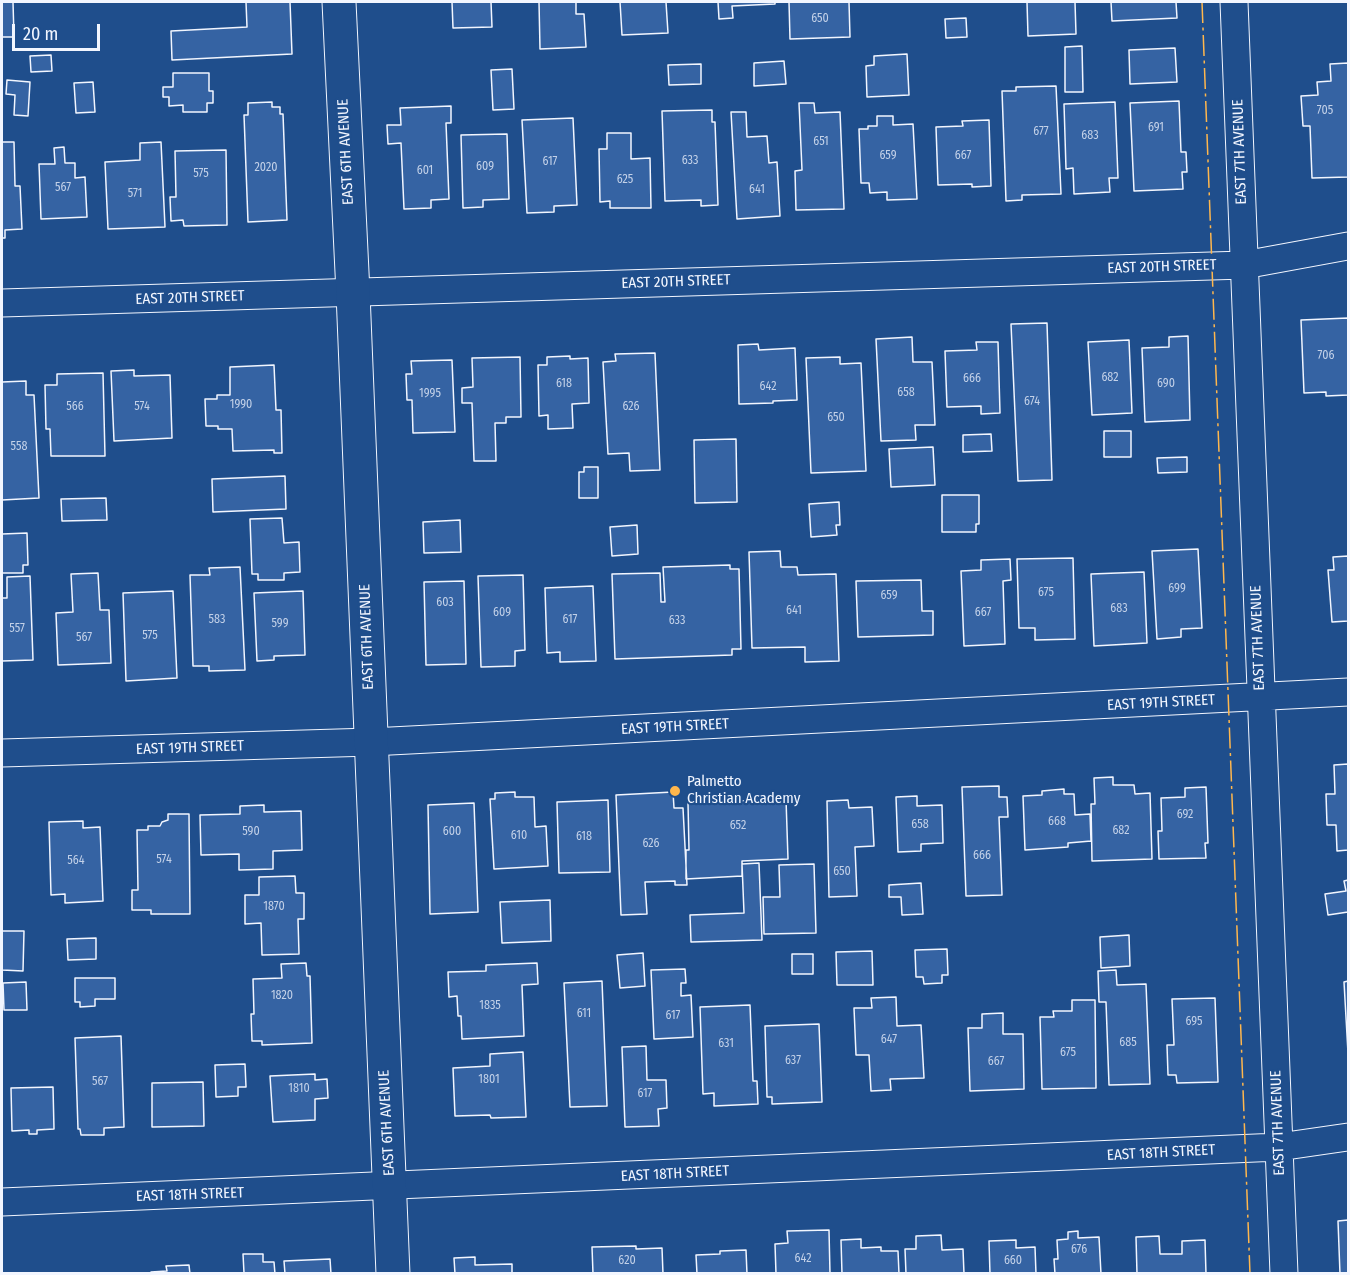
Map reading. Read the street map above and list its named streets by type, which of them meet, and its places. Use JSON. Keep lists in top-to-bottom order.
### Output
{
  "streets": {
    "street": [
      "EAST 6TH AVENUE",
      "EAST 7TH AVENUE",
      "EAST 20TH STREET",
      "EAST 19TH STREET",
      "EAST 18TH STREET"
    ]
  },
  "crossings": [
    ["EAST 6TH AVENUE", "EAST 20TH STREET"],
    ["EAST 6TH AVENUE", "EAST 19TH STREET"],
    ["EAST 6TH AVENUE", "EAST 18TH STREET"],
    ["EAST 7TH AVENUE", "EAST 20TH STREET"],
    ["EAST 7TH AVENUE", "EAST 19TH STREET"],
    ["EAST 7TH AVENUE", "EAST 18TH STREET"]
  ],
  "places": ["Palmetto Christian Academy"],
  "house_numbers": [
    "650",
    "705",
    "691",
    "677",
    "683",
    "651",
    "659",
    "667",
    "633",
    "617",
    "609",
    "2020",
    "601",
    "575",
    "625",
    "567",
    "641",
    "571",
    "706",
    "682",
    "666",
    "618",
    "690",
    "642",
    "658",
    "1995",
    "674",
    "1990",
    "566",
    "574",
    "626",
    "650",
    "558",
    "699",
    "675",
    "659",
    "603",
    "683",
    "641",
    "609",
    "667",
    "583",
    "617",
    "633",
    "599",
    "557",
    "575",
    "567",
    "692",
    "668",
    "658",
    "652",
    "682",
    "590",
    "600",
    "610",
    "618",
    "626",
    "666",
    "574",
    "564",
    "650",
    "1870",
    "1820",
    "1835",
    "611",
    "617",
    "695",
    "647",
    "685",
    "631",
    "675",
    "637",
    "667",
    "1801",
    "567",
    "1810",
    "617",
    "676",
    "642",
    "620",
    "660"
  ],
  "scale_bar": "20 m"
}
